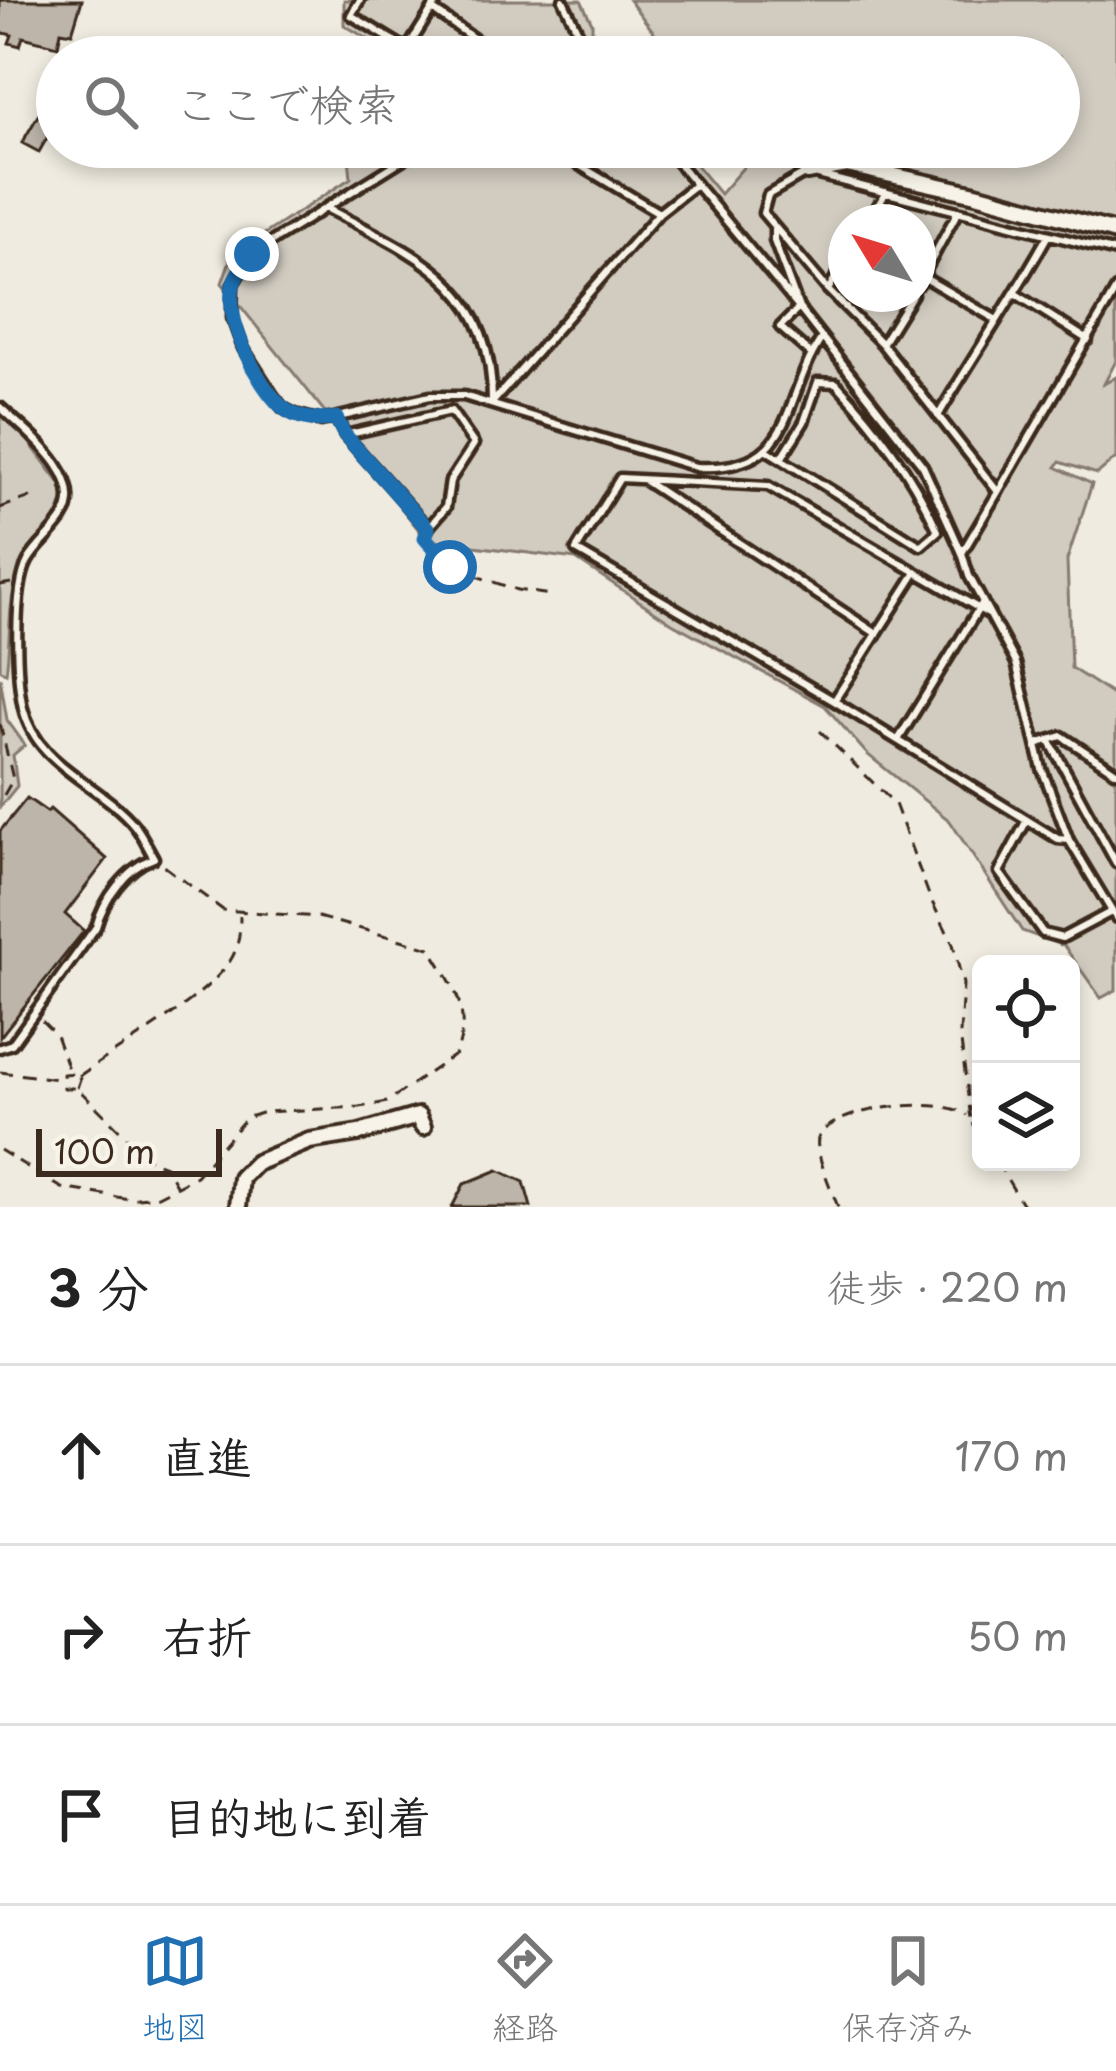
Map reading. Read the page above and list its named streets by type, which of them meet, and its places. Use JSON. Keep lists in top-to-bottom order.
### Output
{
  "scale_bar": "100 m",
  "north": "top left",
  "page": {
    "search": "ここで検索",
    "scale": "100 m",
    "heading": ["3 分", "徒歩 · 220 m"],
    "list": [
      ["直進", "170 m"],
      ["右折", "50 m"],
      "目的地に到着"
    ],
    "nav": ["地図", "経路", "保存済み"]
  }
}
